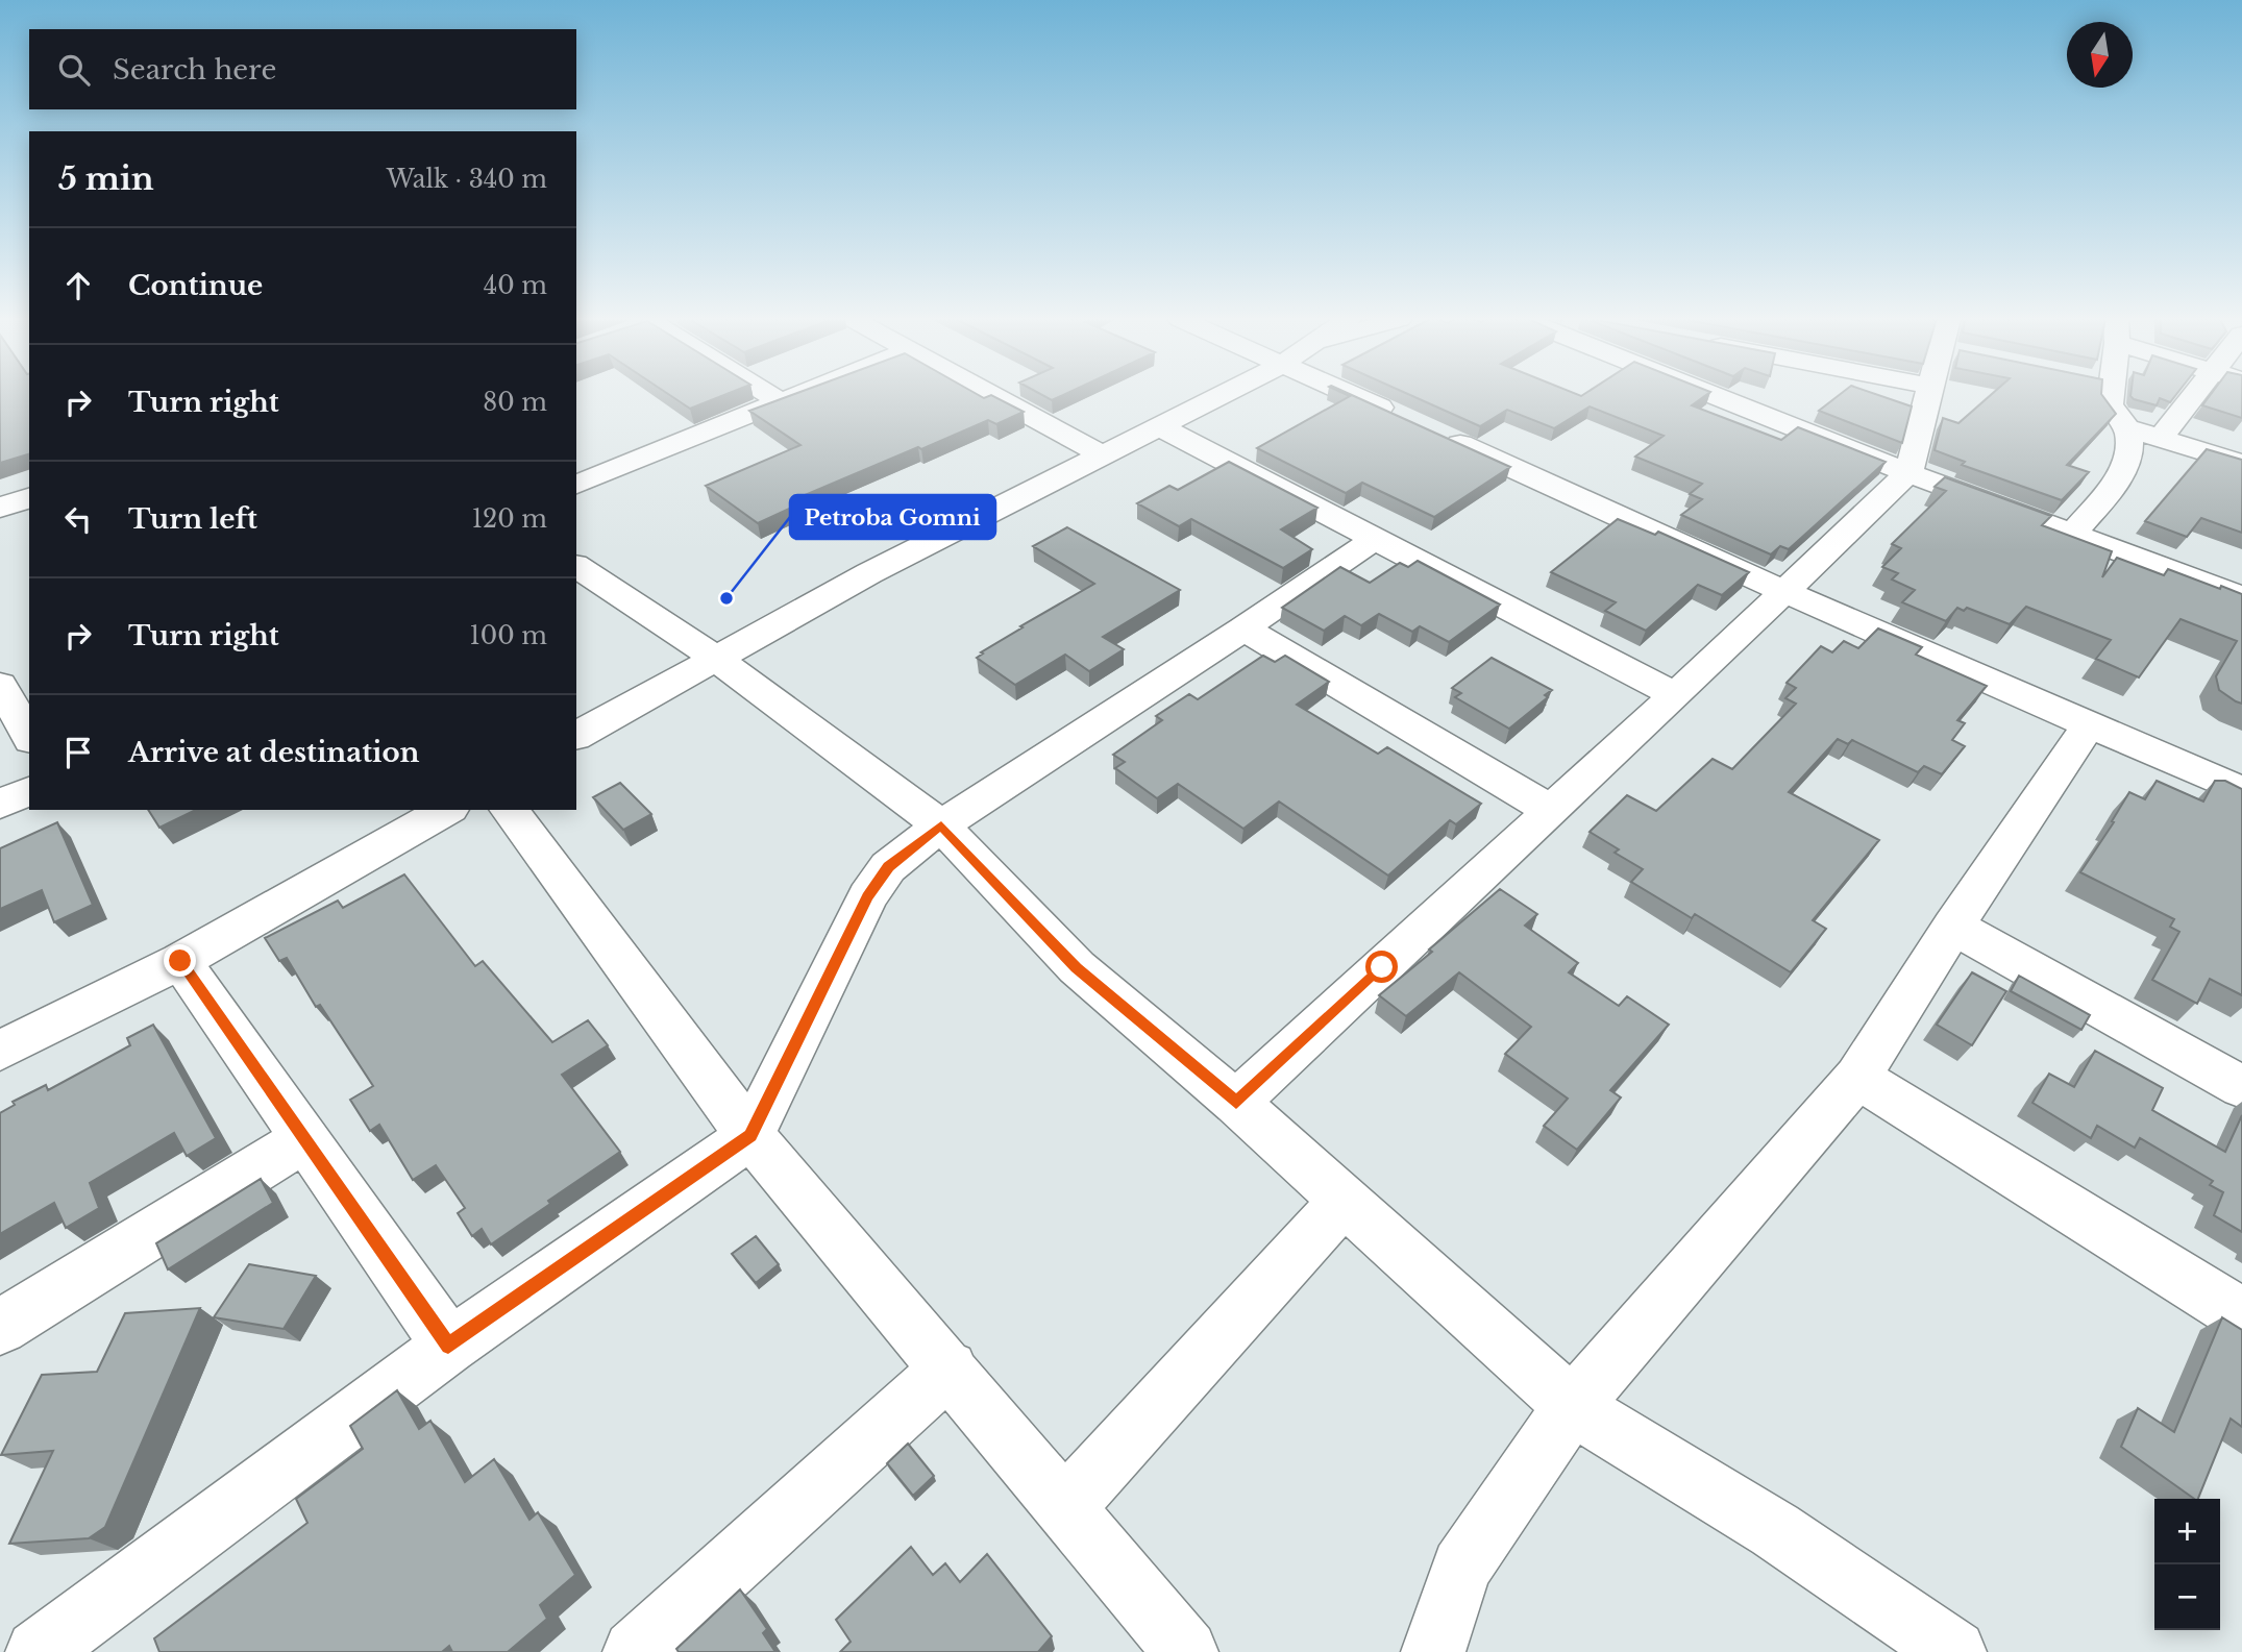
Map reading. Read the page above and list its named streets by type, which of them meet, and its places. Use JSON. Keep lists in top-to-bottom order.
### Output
{
  "places": ["Petroba Gomni"],
  "north": "bottom",
  "page": {
    "search": "Search here",
    "heading": ["5 min", "Walk · 340 m"],
    "list": [
      ["Continue", "40 m"],
      ["Turn right", "80 m"],
      ["Turn left", "120 m"],
      ["Turn right", "100 m"],
      "Arrive at destination"
    ],
    "map_buttons": ["+", "−"]
  }
}
